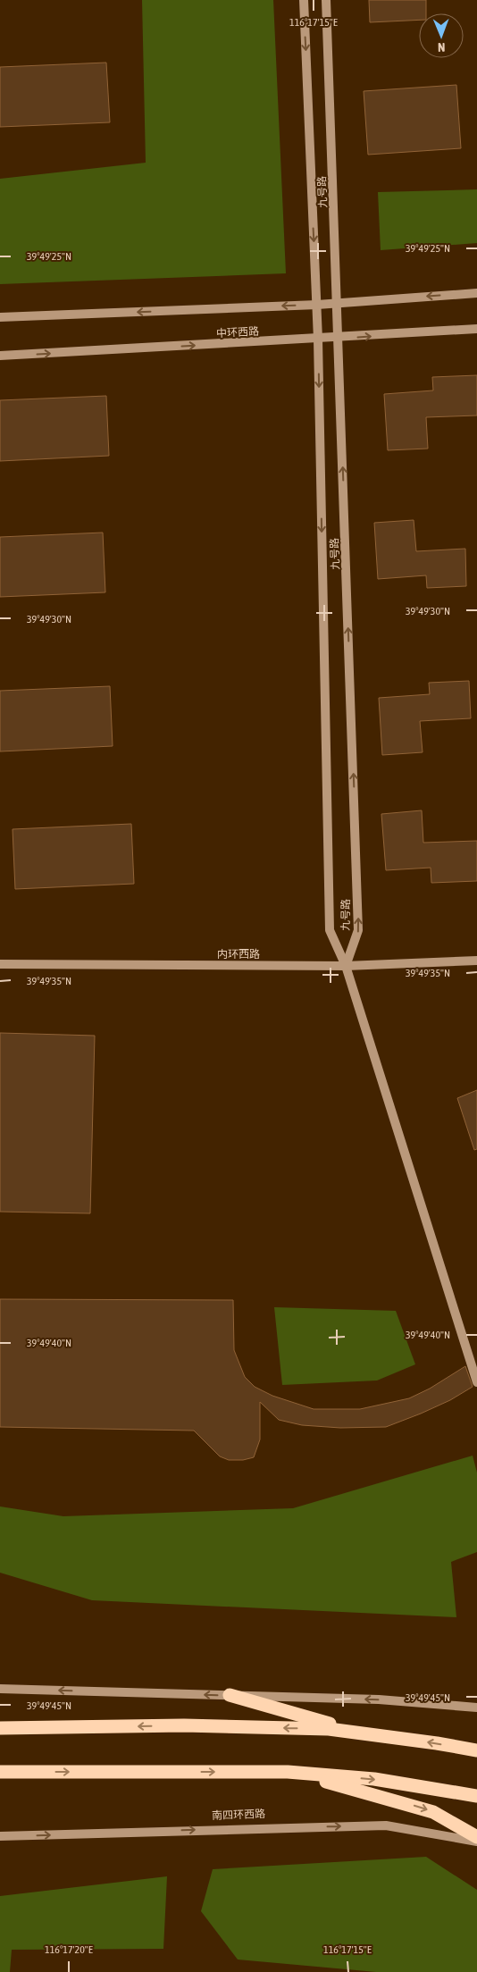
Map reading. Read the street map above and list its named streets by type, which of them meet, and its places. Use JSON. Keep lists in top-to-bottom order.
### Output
{
  "streets": {
    "street": [
      "九号路",
      "中环西路",
      "内环西路",
      "南四环西路"
    ]
  },
  "crossings": [
    ["九号路", "中环西路"],
    ["九号路", "内环西路"]
  ],
  "one_way": ["南四环西路"],
  "north": "bottom",
  "coordinates": [
    "116°17'15\"E",
    "39°49'25\"N",
    "39°49'30\"N",
    "39°49'35\"N",
    "39°49'40\"N",
    "39°49'45\"N",
    "116°17'20\"E"
  ]
}
